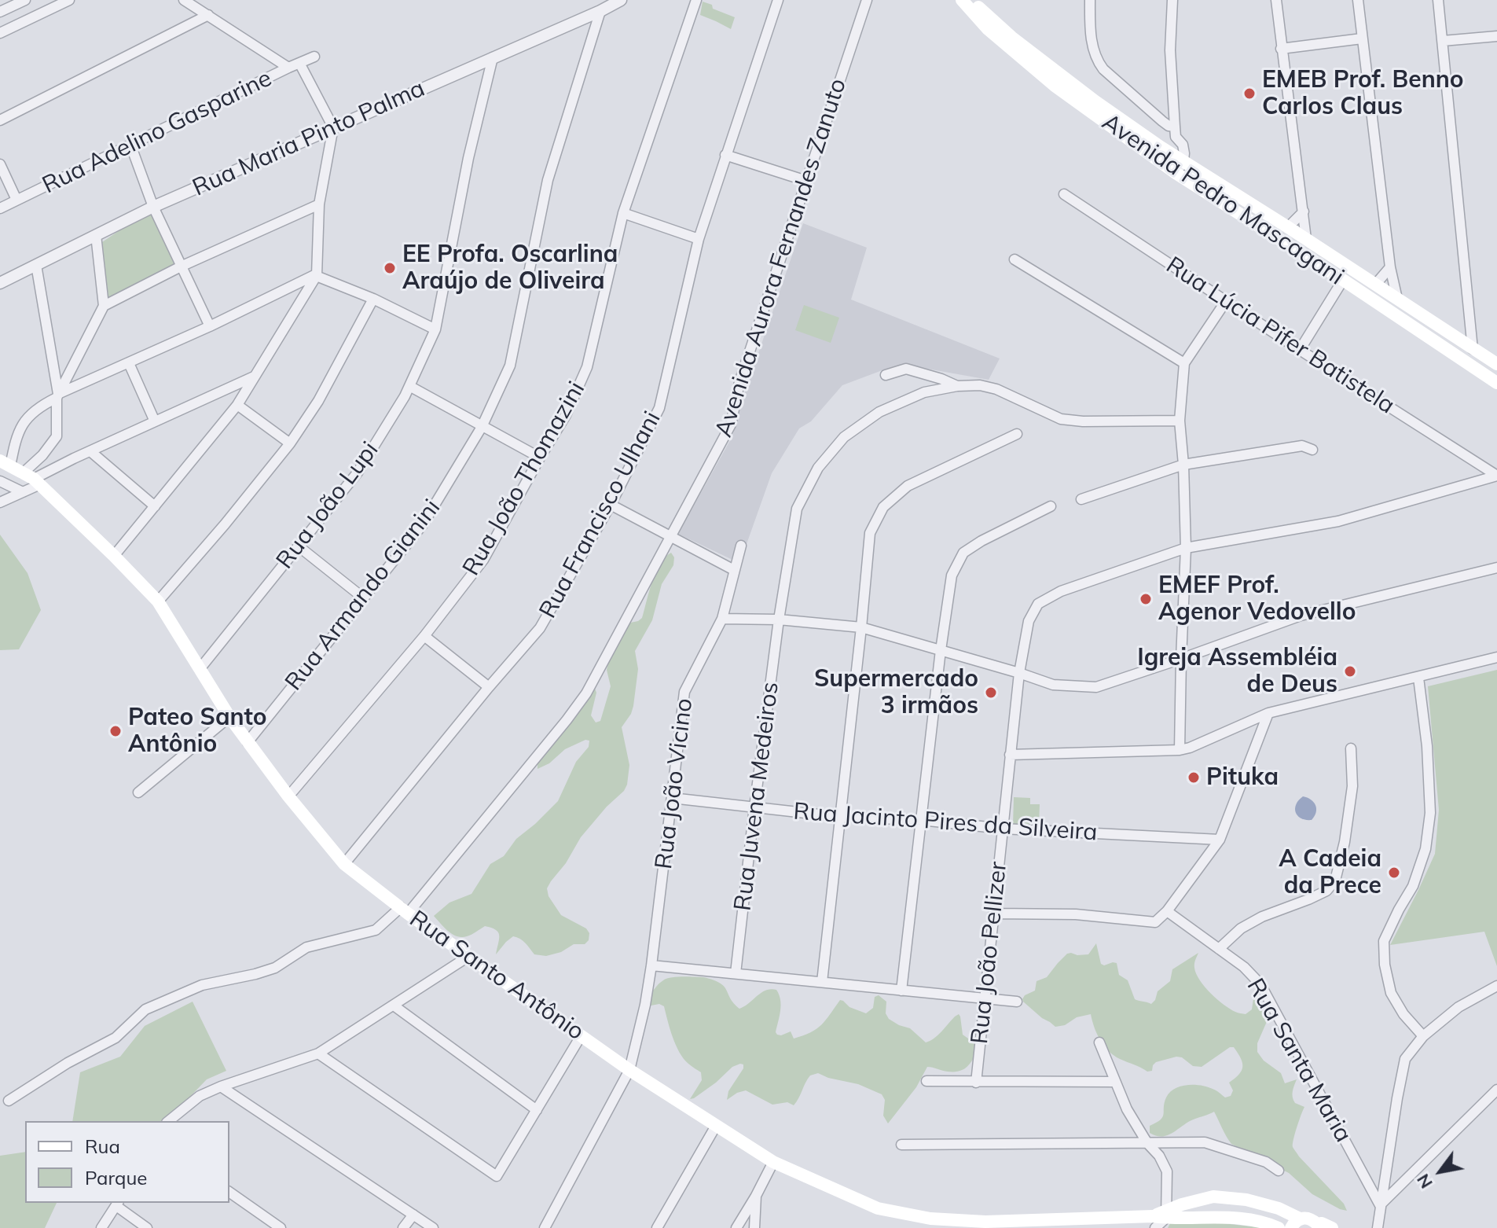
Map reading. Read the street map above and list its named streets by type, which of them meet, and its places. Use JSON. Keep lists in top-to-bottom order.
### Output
{
  "streets": {
    "main road": ["Avenida Pedro Mascagani", "Rua Santo Antônio"],
    "street": [
      "Rua Adelino Gasparine",
      "Rua Maria Pinto Palma",
      "Avenida Aurora Fernandes Zanuto",
      "Rua Lúcia Pifer Batistela",
      "Rua João Thomazini",
      "Rua João Lupi",
      "Rua Francisco Ulhani",
      "Rua Armando Gianini",
      "Rua João Vicino",
      "Rua Juvena Medeiros",
      "Rua Jacinto Pires da Silveira",
      "Rua João Pellizer",
      "Rua Santa Maria"
    ]
  },
  "crossings": [
    ["Rua Maria Pinto Palma", "Rua João Lupi"],
    ["Rua Maria Pinto Palma", "Rua Armando Gianini"],
    ["Avenida Aurora Fernandes Zanuto", "Rua Santo Antônio"],
    ["Rua João Thomazini", "Rua Santo Antônio"],
    ["Rua João Lupi", "Rua Santo Antônio"],
    ["Rua Francisco Ulhani", "Rua Santo Antônio"],
    ["Rua Armando Gianini", "Rua Santo Antônio"],
    ["Rua João Vicino", "Rua Jacinto Pires da Silveira"],
    ["Rua João Vicino", "Rua Santo Antônio"],
    ["Rua Juvena Medeiros", "Rua Jacinto Pires da Silveira"],
    ["Rua Jacinto Pires da Silveira", "Rua João Pellizer"]
  ],
  "places": [
    "EMEB Prof. Benno Carlos Claus",
    "EE Profa. Oscarlina Araújo de Oliveira",
    "EMEF Prof. Agenor Vedovello",
    "Igreja Assembléia de Deus",
    "Supermercado 3 irmãos",
    "Pateo Santo Antônio",
    "Pituka",
    "A Cadeia da Prece"
  ],
  "legend": ["Rua", "Parque"],
  "north": "bottom left"
}
